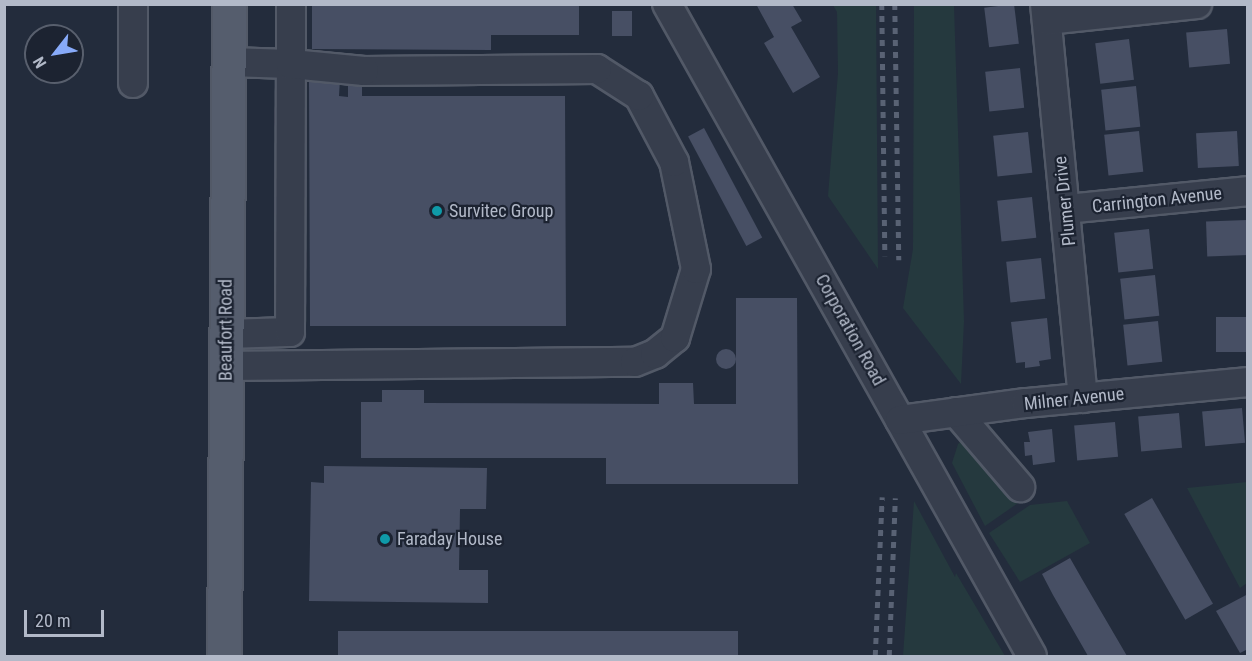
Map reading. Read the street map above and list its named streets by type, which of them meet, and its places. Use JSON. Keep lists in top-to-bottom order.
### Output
{
  "streets": {
    "main road": ["Beaufort Road"],
    "street": [
      "Carrington Avenue",
      "Plumer Drive",
      "Corporation Road",
      "Milner Avenue"
    ]
  },
  "crossings": [
    ["Carrington Avenue", "Plumer Drive"],
    ["Plumer Drive", "Milner Avenue"],
    ["Corporation Road", "Milner Avenue"]
  ],
  "places": ["Survitec Group", "Faraday House"],
  "scale_bar": "20 m",
  "north": "bottom left"
}
